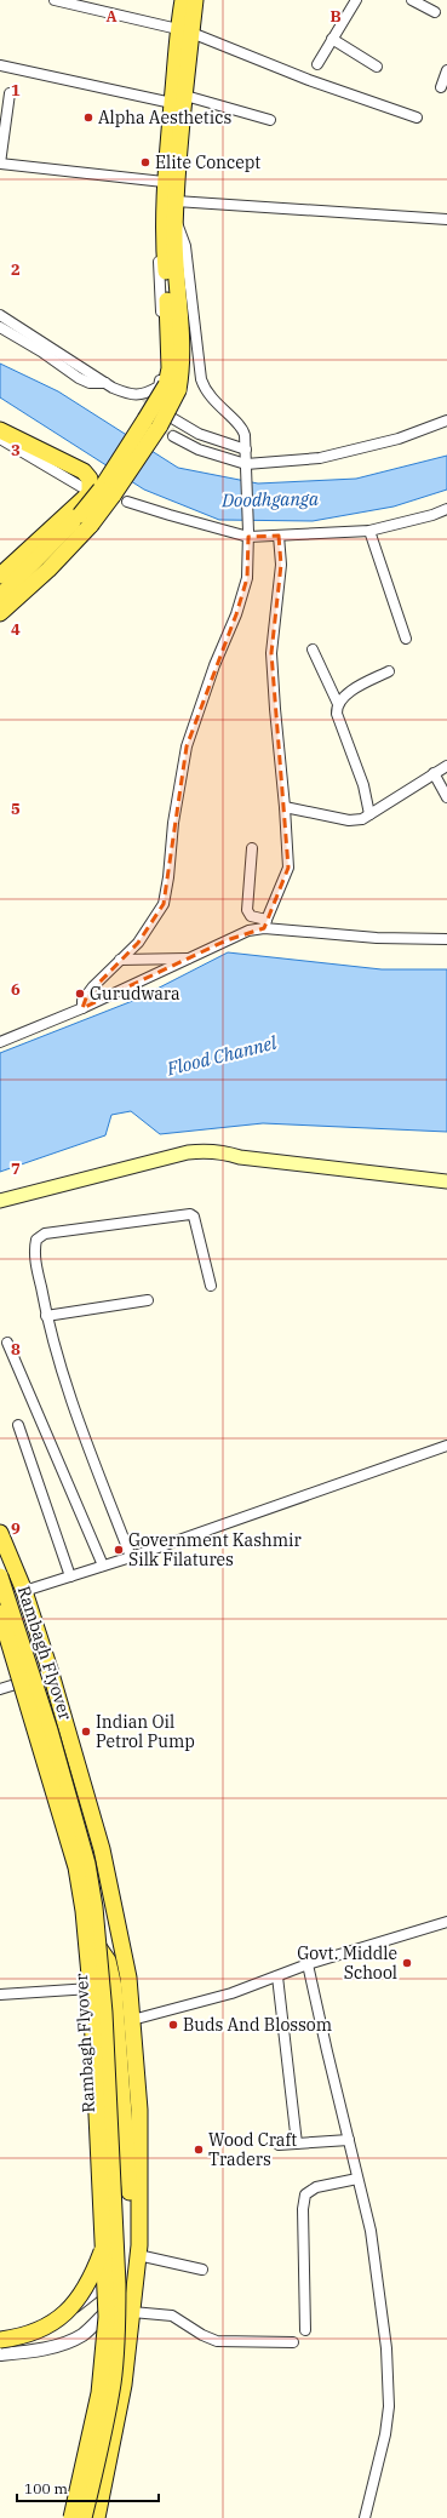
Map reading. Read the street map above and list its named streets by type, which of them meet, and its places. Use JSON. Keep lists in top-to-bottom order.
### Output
{
  "streets": {
    "main road": ["Rambagh Flyover"]
  },
  "water": ["Doodhganga", "Flood Channel"],
  "places": [
    "Alpha Aesthetics",
    "Elite Concept",
    "Gurudwara",
    "Government Kashmir Silk Filatures",
    "Indian Oil Petrol Pump",
    "Govt. Middle School",
    "Buds And Blossom",
    "Wood Craft Traders"
  ],
  "scale_bar": "100 m",
  "grid": {
    "columns": ["A", "B"],
    "rows": [
      "1",
      "2",
      "3",
      "4",
      "5",
      "6",
      "7",
      "8",
      "9"
    ]
  }
}
